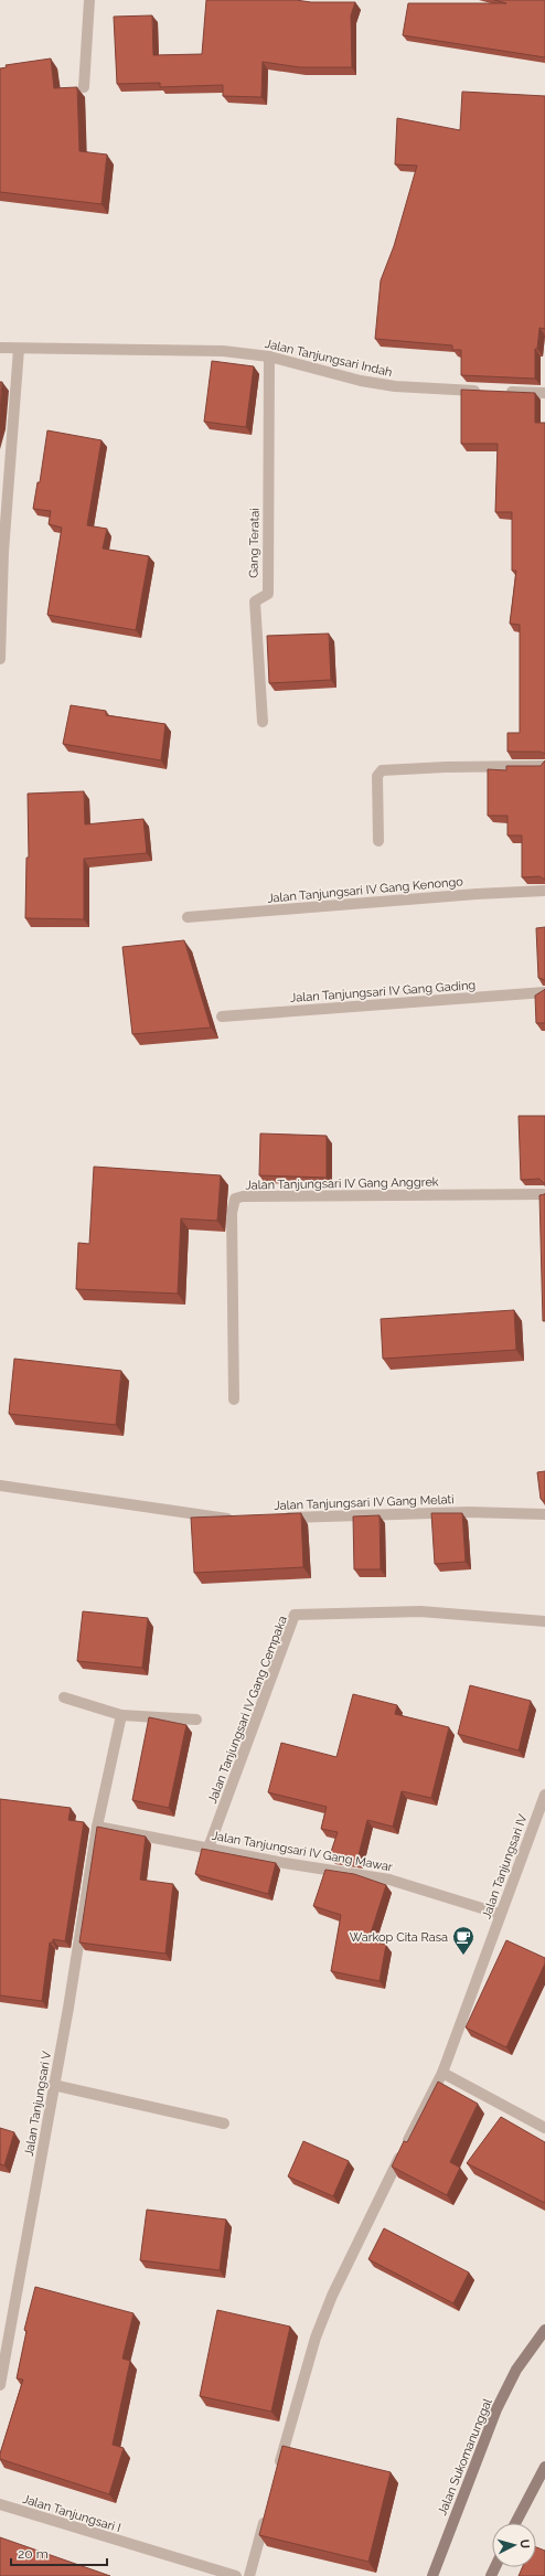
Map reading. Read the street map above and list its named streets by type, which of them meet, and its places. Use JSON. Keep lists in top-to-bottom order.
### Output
{
  "streets": {
    "main road": ["Jalan Sukomanunggal"],
    "street": [
      "Jalan Tanjungsari Indah",
      "Gang Teratai",
      "Jalan Tanjungsari IV Gang Kenongo",
      "Jalan Tanjungsari IV Gang Gading",
      "Jalan Tanjungsari IV Gang Anggrek",
      "Jalan Tanjungsari IV Gang Melati",
      "Jalan Tanjungsari IV Gang Cempaka",
      "Jalan Tanjungsari IV Gang Mawar",
      "Jalan Tanjungsari IV",
      "Jalan Tanjungsari V",
      "Jalan Tanjungsari I"
    ]
  },
  "crossings": [
    ["Jalan Tanjungsari Indah", "Gang Teratai"],
    ["Jalan Tanjungsari IV Gang Cempaka", "Jalan Tanjungsari IV Gang Mawar"],
    ["Jalan Tanjungsari IV Gang Mawar", "Jalan Tanjungsari IV"],
    ["Jalan Tanjungsari IV Gang Mawar", "Jalan Tanjungsari V"]
  ],
  "places": {
    "cafe": ["Warkop Cita Rasa"]
  },
  "scale_bar": "20 m",
  "north": "right"
}
